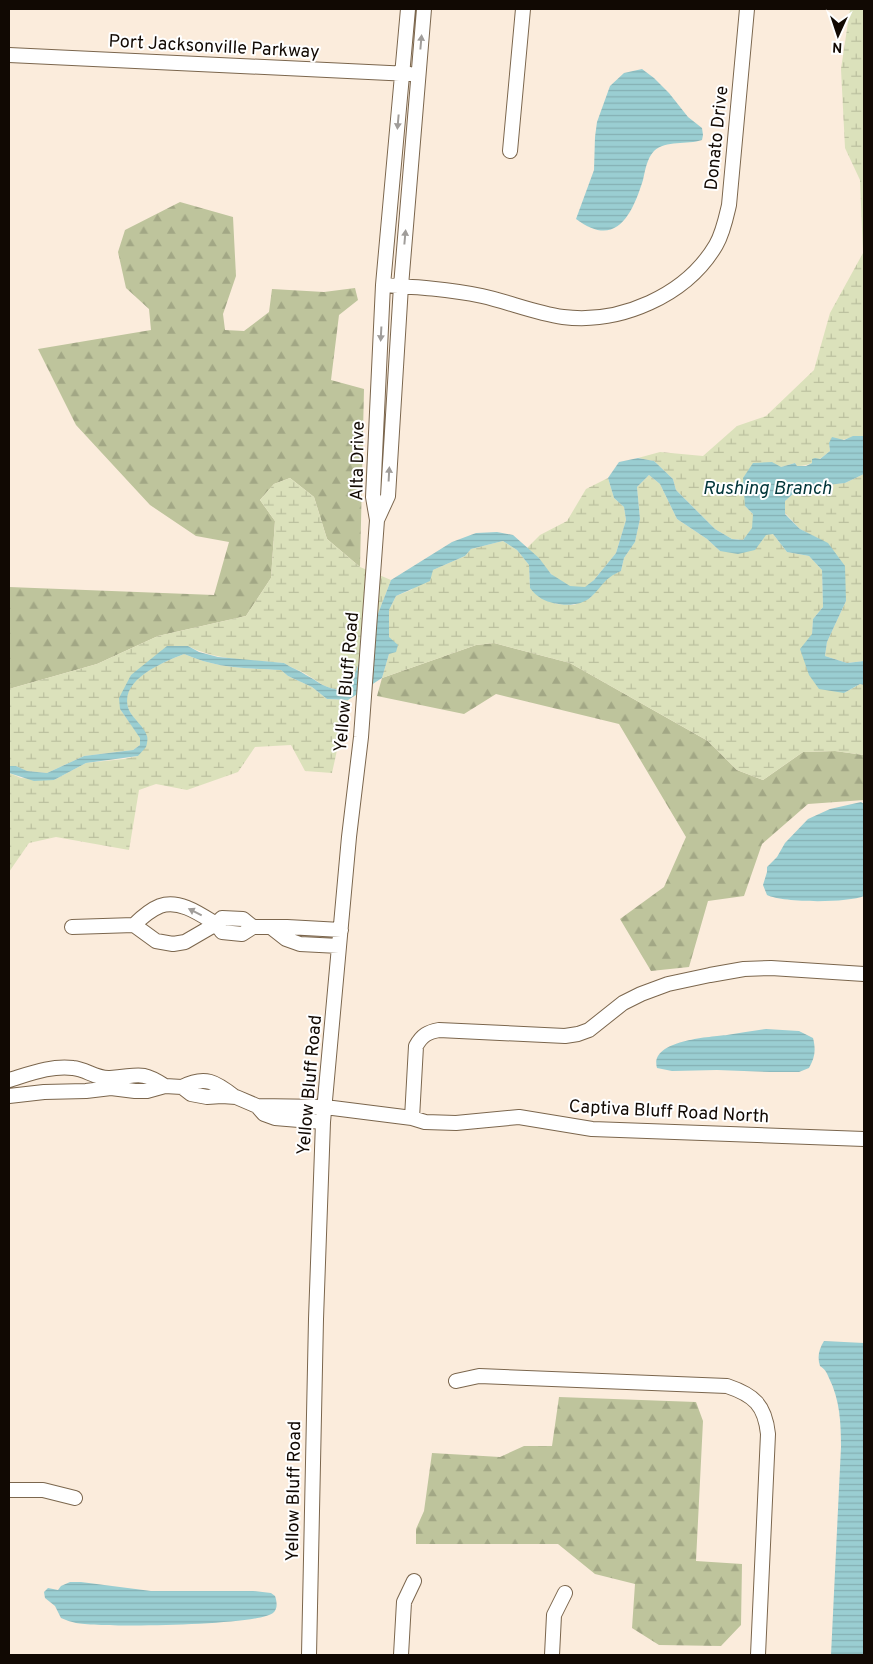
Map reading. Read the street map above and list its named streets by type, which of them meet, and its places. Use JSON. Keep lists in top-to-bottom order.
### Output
{
  "streets": {
    "street": [
      "Port Jacksonville Parkway",
      "Donato Drive",
      "Alta Drive",
      "Yellow Bluff Road",
      "Captiva Bluff Road North"
    ]
  },
  "crossings": [
    ["Port Jacksonville Parkway", "Alta Drive"],
    ["Donato Drive", "Alta Drive"],
    ["Alta Drive", "Yellow Bluff Road"],
    ["Yellow Bluff Road", "Captiva Bluff Road North"]
  ],
  "water": ["Rushing Branch"],
  "north": "bottom"
}
